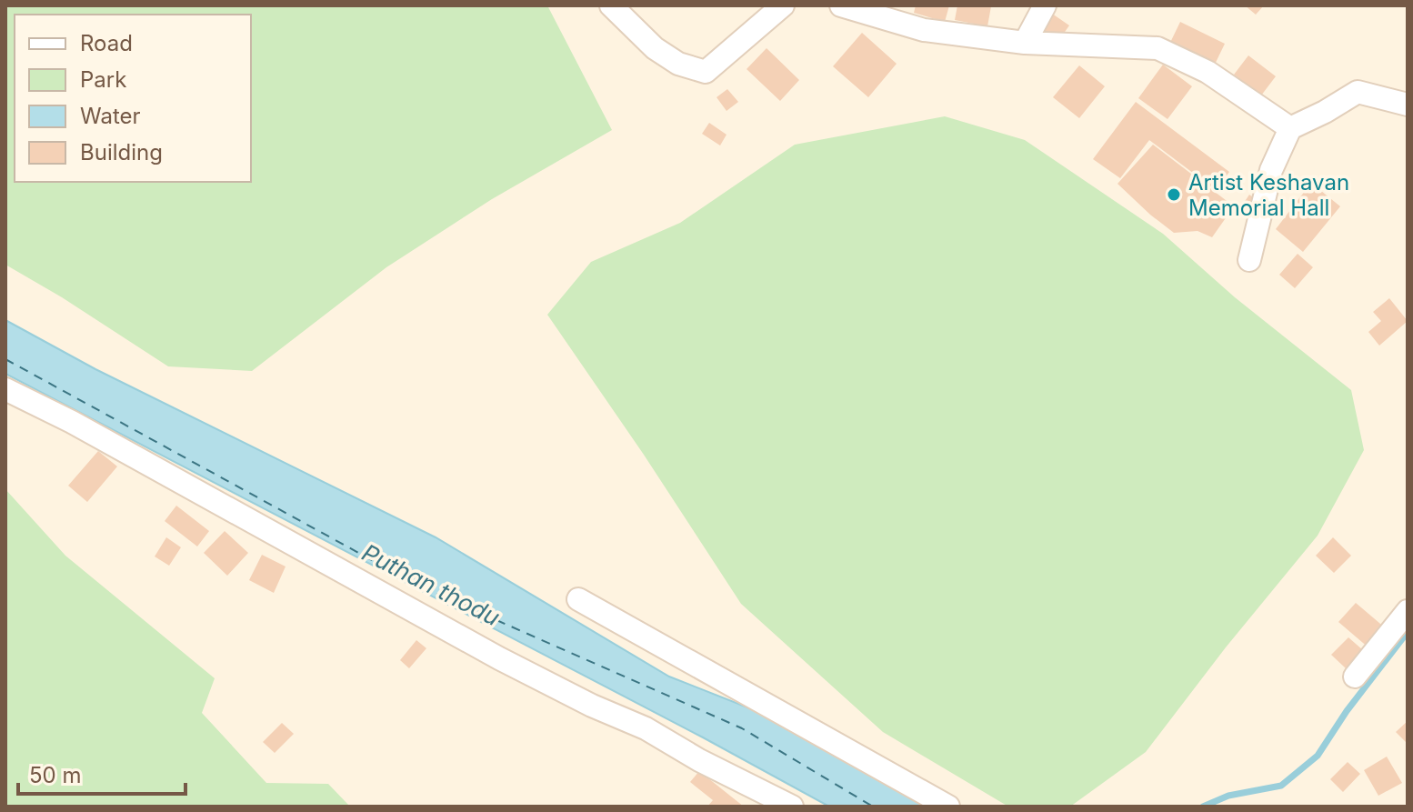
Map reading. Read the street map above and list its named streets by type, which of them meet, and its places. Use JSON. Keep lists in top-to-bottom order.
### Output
{
  "water": ["Puthan thodu"],
  "places": ["Artist Keshavan Memorial Hall"],
  "legend": [
    "Road",
    "Park",
    "Water",
    "Building"
  ],
  "scale_bar": "50 m"
}
